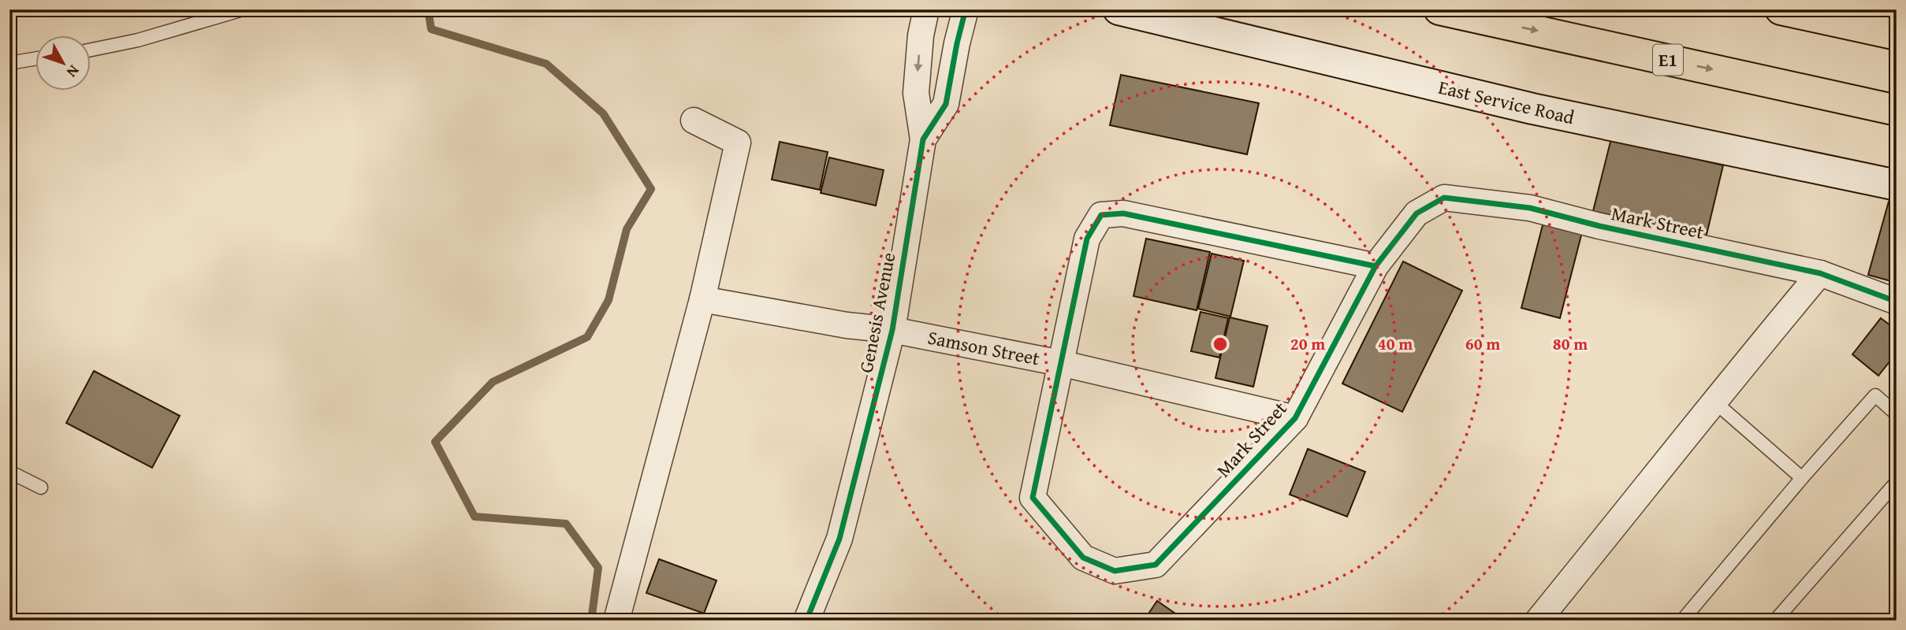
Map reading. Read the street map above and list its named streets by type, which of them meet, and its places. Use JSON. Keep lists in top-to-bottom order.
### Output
{
  "streets": {
    "highway": ["E1"],
    "main road": ["East Service Road"],
    "street": ["Mark Street", "Genesis Avenue", "Samson Street"]
  },
  "crossings": [
    ["Mark Street", "Samson Street"],
    ["Genesis Avenue", "Samson Street"]
  ],
  "north": "bottom right",
  "rings": [
    "20 m",
    "40 m",
    "60 m",
    "80 m"
  ]
}
